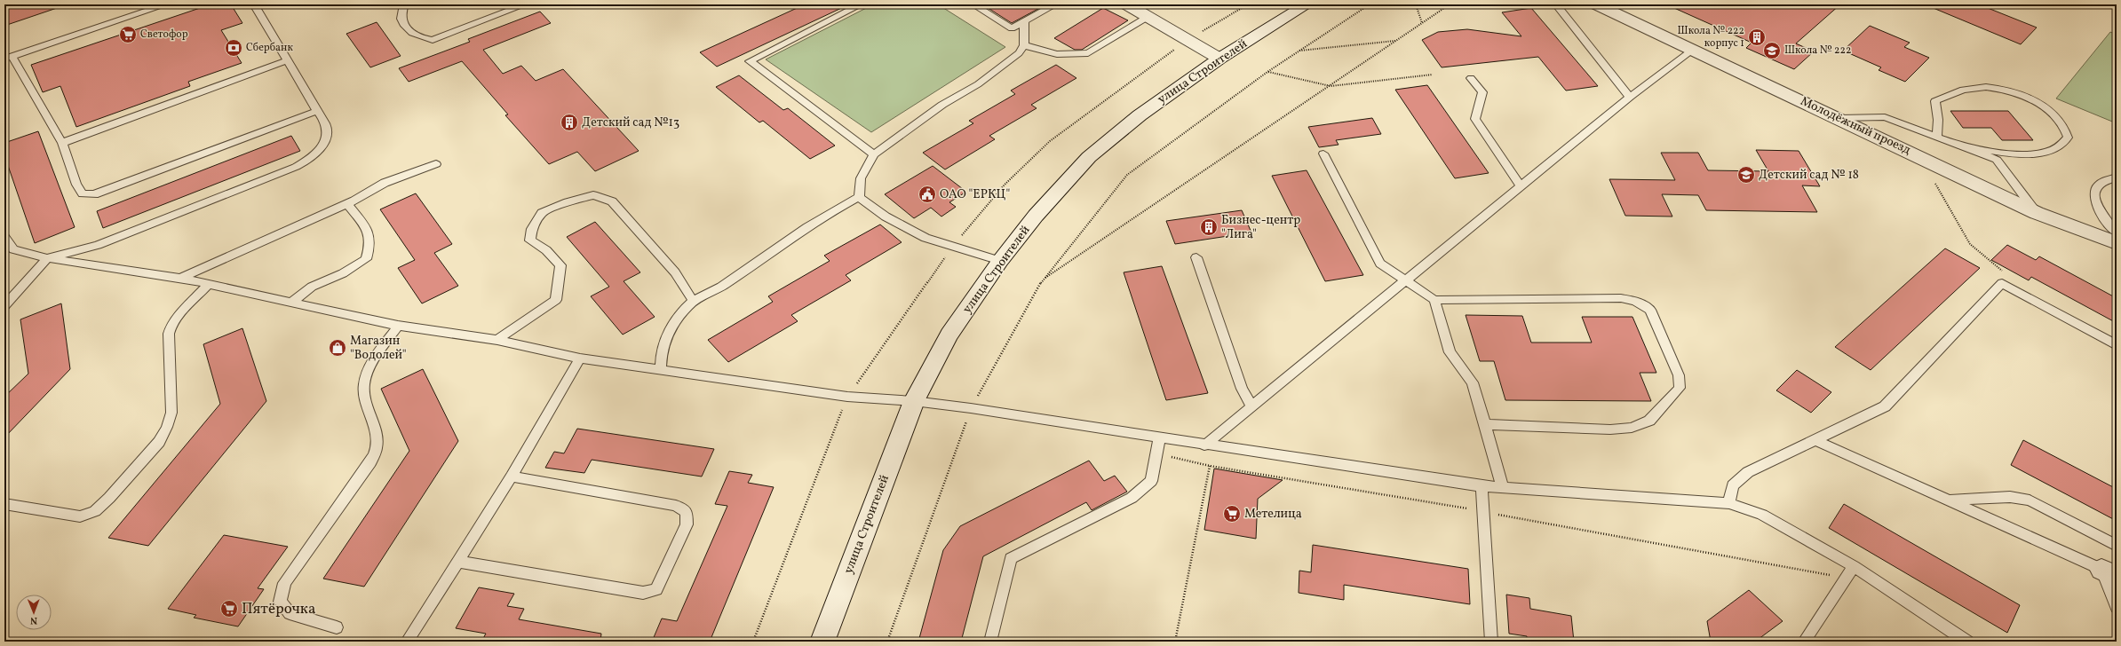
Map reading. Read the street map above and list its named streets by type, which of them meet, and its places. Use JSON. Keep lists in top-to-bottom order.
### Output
{
  "streets": {
    "street": ["улица Строителей", "Молодёжный проезд"]
  },
  "places": {
    "supermarket": ["Светофор", "Метелица", "Пятёрочка"],
    "building": ["Школа № 222 корпус 1", "Детский сад №13", "Бизнес-центр \"Лига\""],
    "bank": ["Сбербанк"],
    "school or university": ["Школа № 222", "Детский сад № 18"],
    "public building": ["ОАО \"ЕРКЦ\""],
    "shop": ["Магазин \"Водолей\""]
  },
  "north": "bottom"
}
